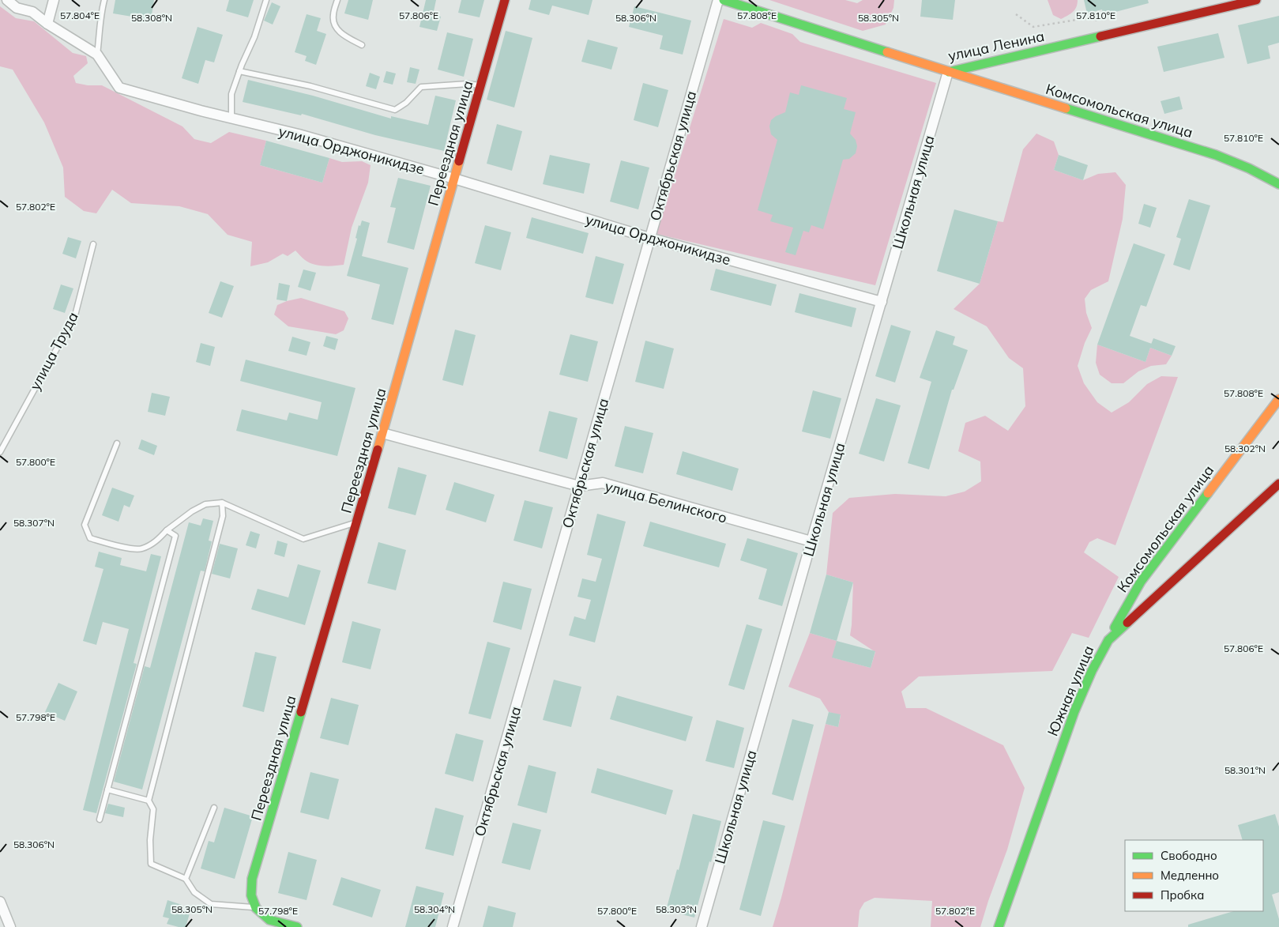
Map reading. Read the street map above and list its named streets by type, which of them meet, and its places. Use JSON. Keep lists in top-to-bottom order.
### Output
{
  "streets": {
    "main road": [
      "улица Ленина",
      "Комсомольская улица",
      "Переездная улица",
      "Южная улица"
    ],
    "street": [
      "улица Орджоникидзе",
      "Октябрьская улица",
      "Школьная улица",
      "улица Белинского"
    ],
    "lane": ["улица Труда"]
  },
  "crossings": [
    ["улица Ленина", "Комсомольская улица"],
    ["улица Ленина", "Школьная улица"],
    ["Комсомольская улица", "Школьная улица"],
    ["Комсомольская улица", "Южная улица"],
    ["Переездная улица", "улица Орджоникидзе"],
    ["Переездная улица", "улица Белинского"],
    ["улица Орджоникидзе", "Октябрьская улица"],
    ["улица Орджоникидзе", "Школьная улица"],
    ["Октябрьская улица", "улица Белинского"],
    ["Школьная улица", "улица Белинского"]
  ],
  "legend": ["Свободно", "Медленно", "Пробка"],
  "coordinates": [
    "57.804°E",
    "57.806°E",
    "57.808°E",
    "57.810°E",
    "58.308°N",
    "58.306°N",
    "58.305°N",
    "57.802°E",
    "58.302°N",
    "57.800°E",
    "58.307°N",
    "57.798°E",
    "58.301°N",
    "58.304°N",
    "58.303°N"
  ]
}
